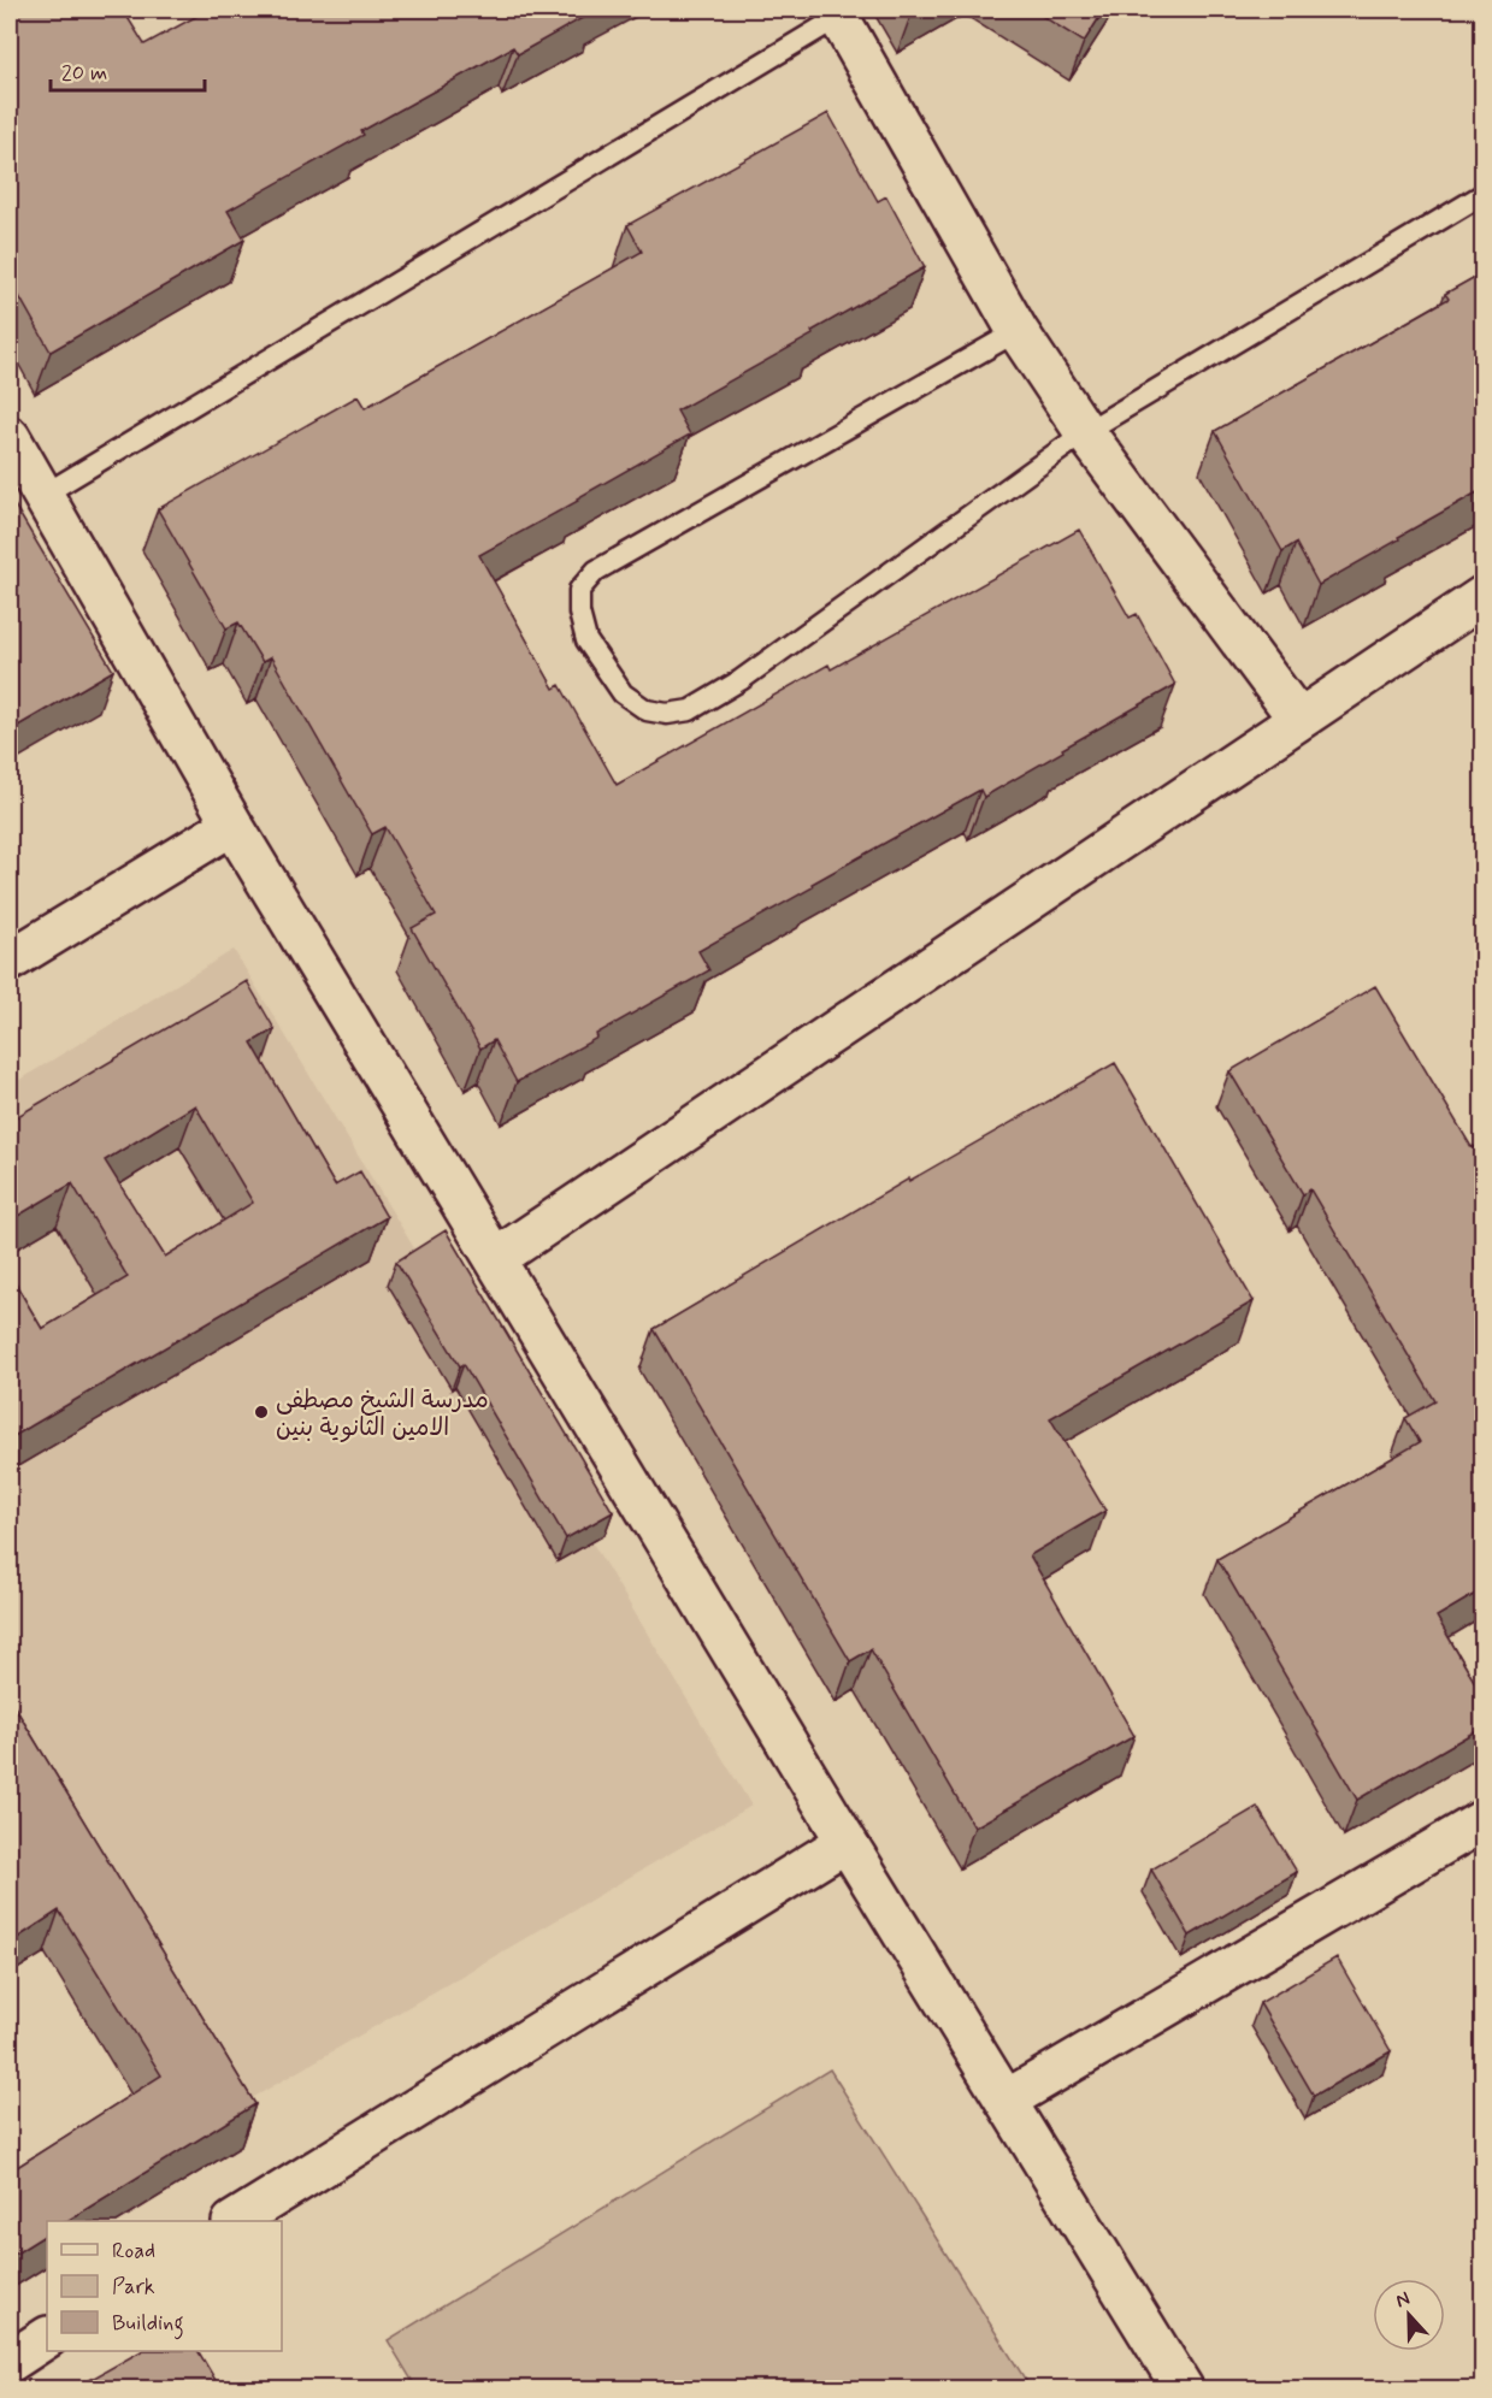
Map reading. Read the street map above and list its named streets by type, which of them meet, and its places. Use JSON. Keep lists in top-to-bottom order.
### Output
{
  "places": ["مدرسة الشيخ مصطفى الامين الثانوية بنين"],
  "legend": ["Road", "Park", "Building"],
  "scale_bar": "20 m",
  "north": "top"
}
